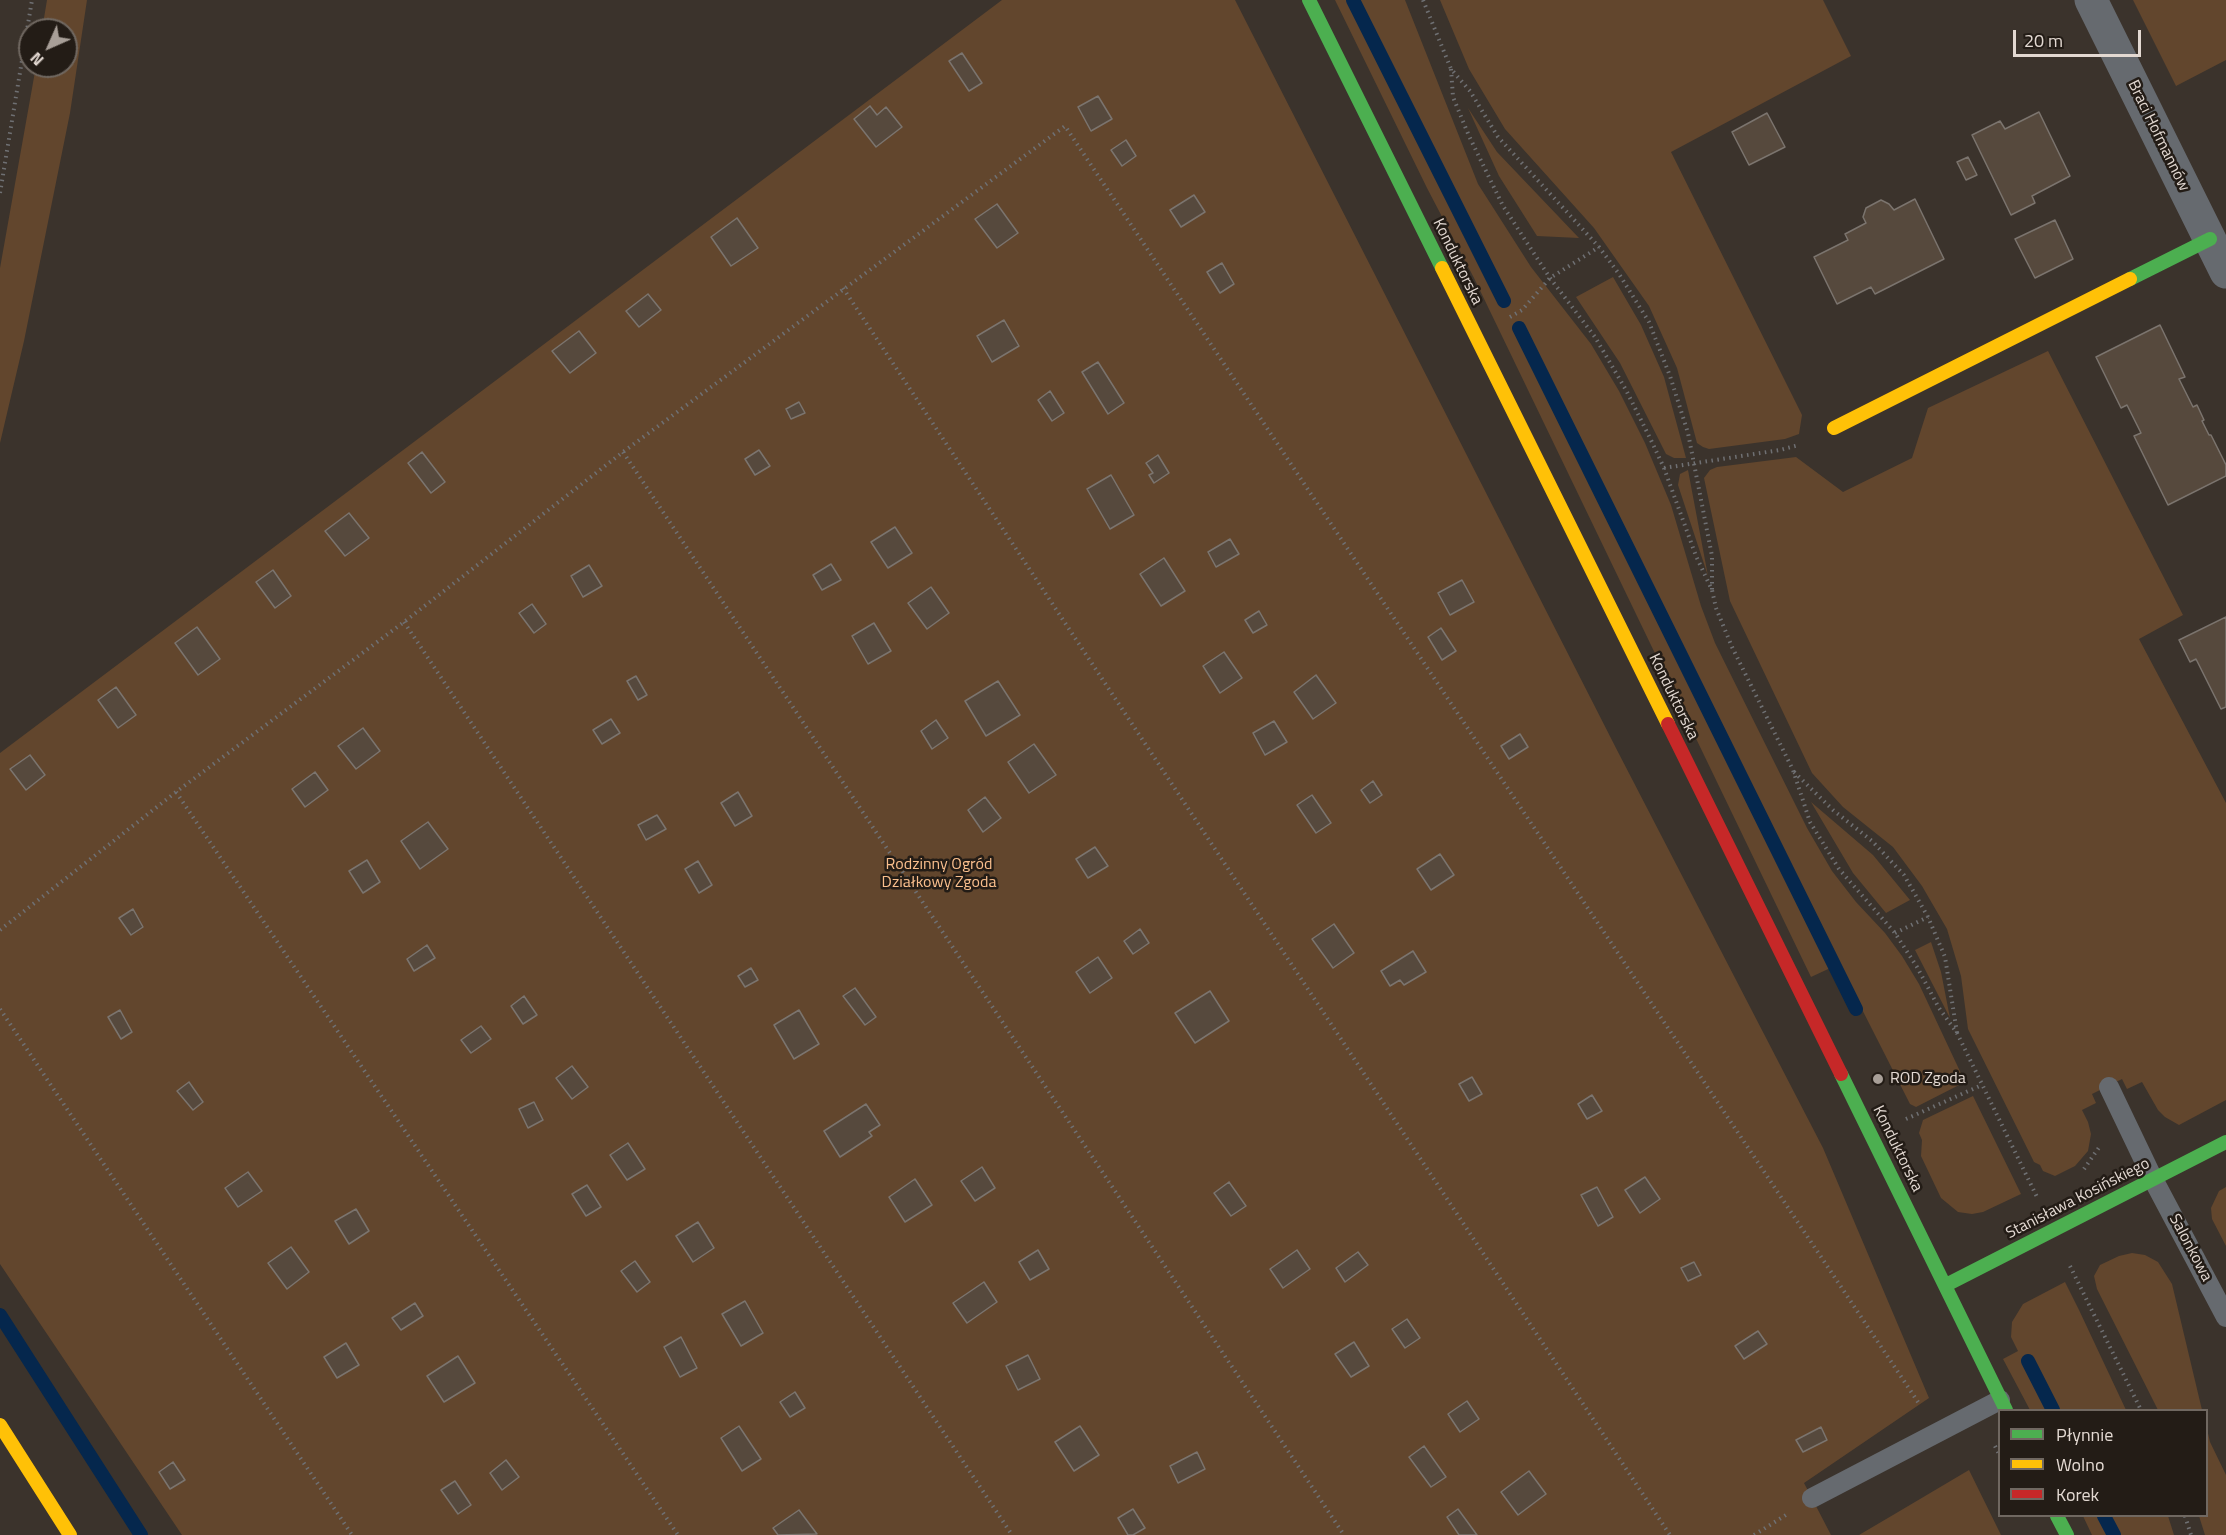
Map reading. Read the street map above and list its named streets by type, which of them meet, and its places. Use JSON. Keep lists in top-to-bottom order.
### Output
{
  "streets": {
    "street": ["Braci Hofmannów", "Konduktorska", "Stanisława Kosińskiego"],
    "lane": ["Salonkowa"]
  },
  "crossings": [
    ["Konduktorska", "Stanisława Kosińskiego"],
    ["Stanisława Kosińskiego", "Salonkowa"]
  ],
  "parks": ["Rodzinny Ogród Działkowy Zgoda"],
  "places": ["ROD Zgoda"],
  "legend": ["Płynnie", "Wolno", "Korek"],
  "scale_bar": "20 m",
  "north": "bottom left"
}
